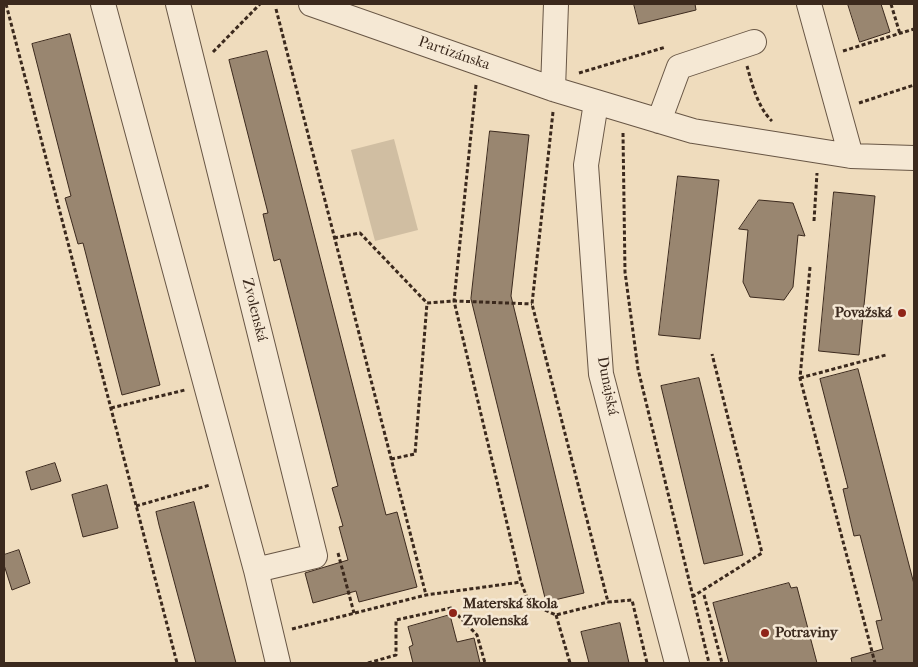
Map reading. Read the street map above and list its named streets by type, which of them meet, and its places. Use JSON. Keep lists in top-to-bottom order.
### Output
{
  "streets": {
    "street": ["Partizánska", "Zvolenská", "Dunajská"]
  },
  "crossings": [
    ["Partizánska", "Dunajská"]
  ],
  "places": ["Považská", "Materská škola Zvolenská", "Potraviny"]
}
